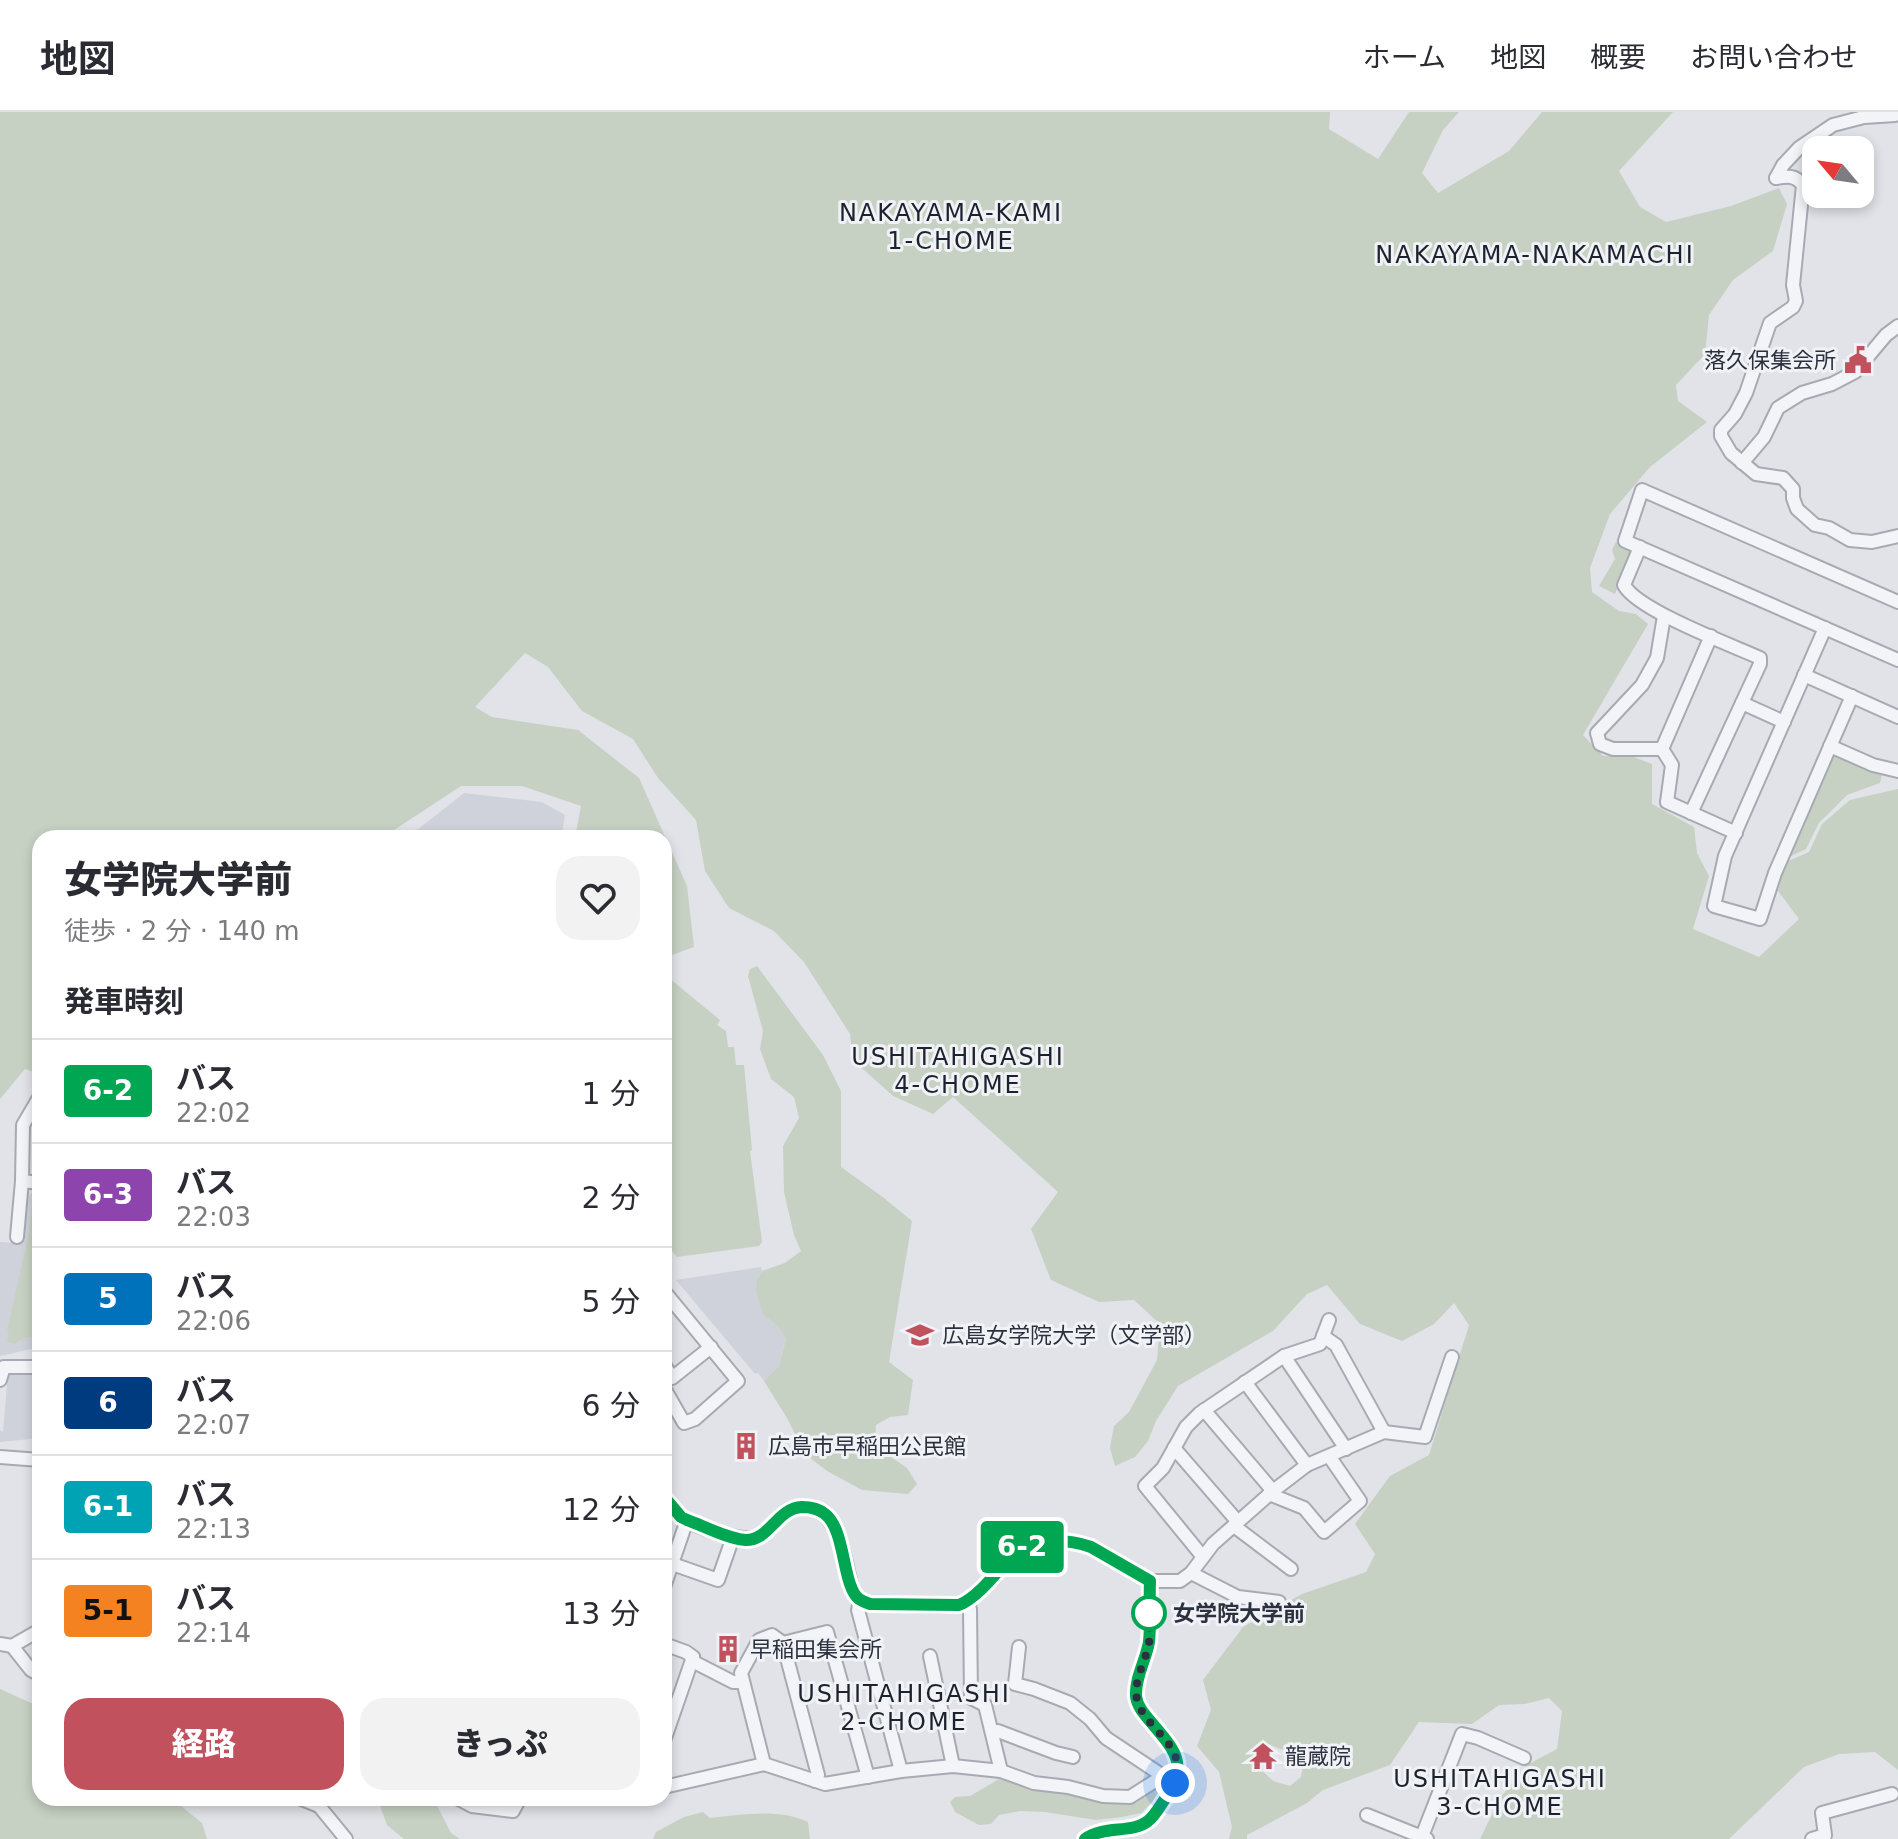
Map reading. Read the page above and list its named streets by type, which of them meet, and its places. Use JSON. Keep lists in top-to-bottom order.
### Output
{
  "districts": [
    "NAKAYAMA-KAMI 1-CHOME",
    "NAKAYAMA-NAKAMACHI",
    "USHITAHIGASHI 4-CHOME",
    "USHITAHIGASHI 2-CHOME",
    "USHITAHIGASHI 3-CHOME"
  ],
  "places": {
    "public building": ["落久保集会所"],
    "school or university": ["広島女学院大学（文学部）"],
    "building": ["広島市早稲田公民館", "早稲田集会所"],
    "other": ["女学院大学前"],
    "temple": ["龍蔵院"]
  },
  "lines": ["bus line 6-2"],
  "north": "top left",
  "page": {
    "header": "地図",
    "nav": [
      "ホーム",
      "地図",
      "概要",
      "お問い合わせ"
    ],
    "on_map": "6-2",
    "heading": [
      ["女学院大学前", "徒歩 · 2 分 · 140 m"],
      "発車時刻"
    ],
    "list": [
      {
        "mark": "6-2",
        "name": "バス",
        "note": "22:02",
        "value": "1 分"
      },
      {
        "mark": "6-3",
        "name": "バス",
        "note": "22:03",
        "value": "2 分"
      },
      {
        "mark": "5",
        "name": "バス",
        "note": "22:06",
        "value": "5 分"
      },
      {
        "mark": "6",
        "name": "バス",
        "note": "22:07",
        "value": "6 分"
      },
      {
        "mark": "6-1",
        "name": "バス",
        "note": "22:13",
        "value": "12 分"
      },
      {
        "mark": "5-1",
        "name": "バス",
        "note": "22:14",
        "value": "13 分"
      }
    ],
    "buttons": ["経路", "きっぷ"]
  }
}
